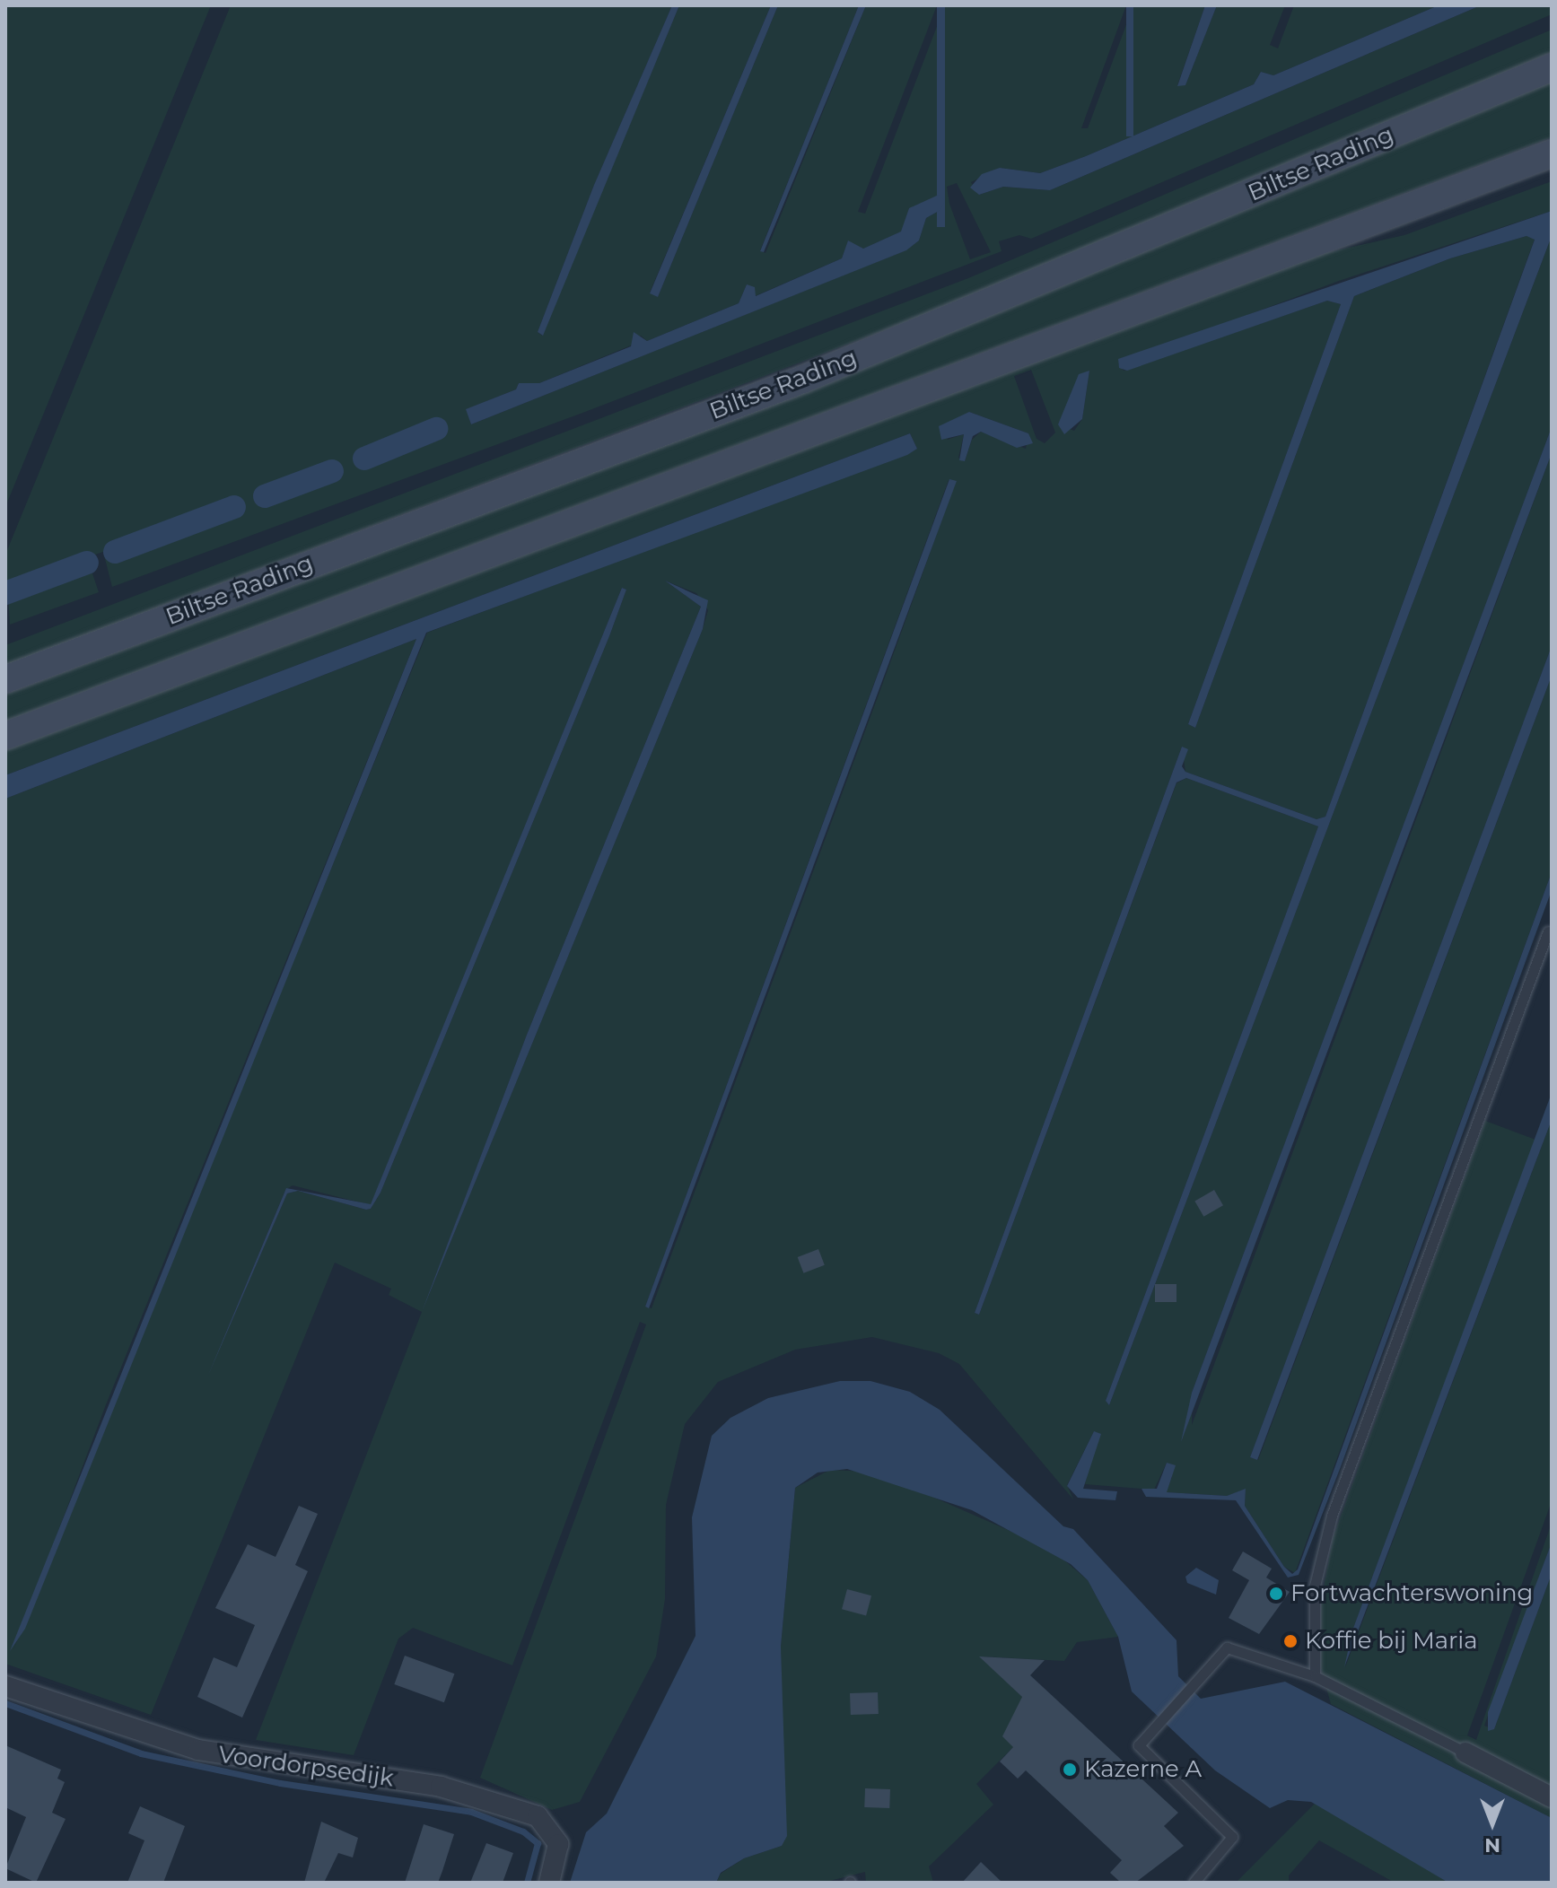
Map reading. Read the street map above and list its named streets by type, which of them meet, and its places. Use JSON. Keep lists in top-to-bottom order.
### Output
{
  "streets": {
    "main road": ["Biltse Rading"],
    "street": ["Voordorpsedijk"]
  },
  "places": ["Fortwachterswoning", "Koffie bij Maria", "Kazerne A"],
  "north": "bottom"
}
